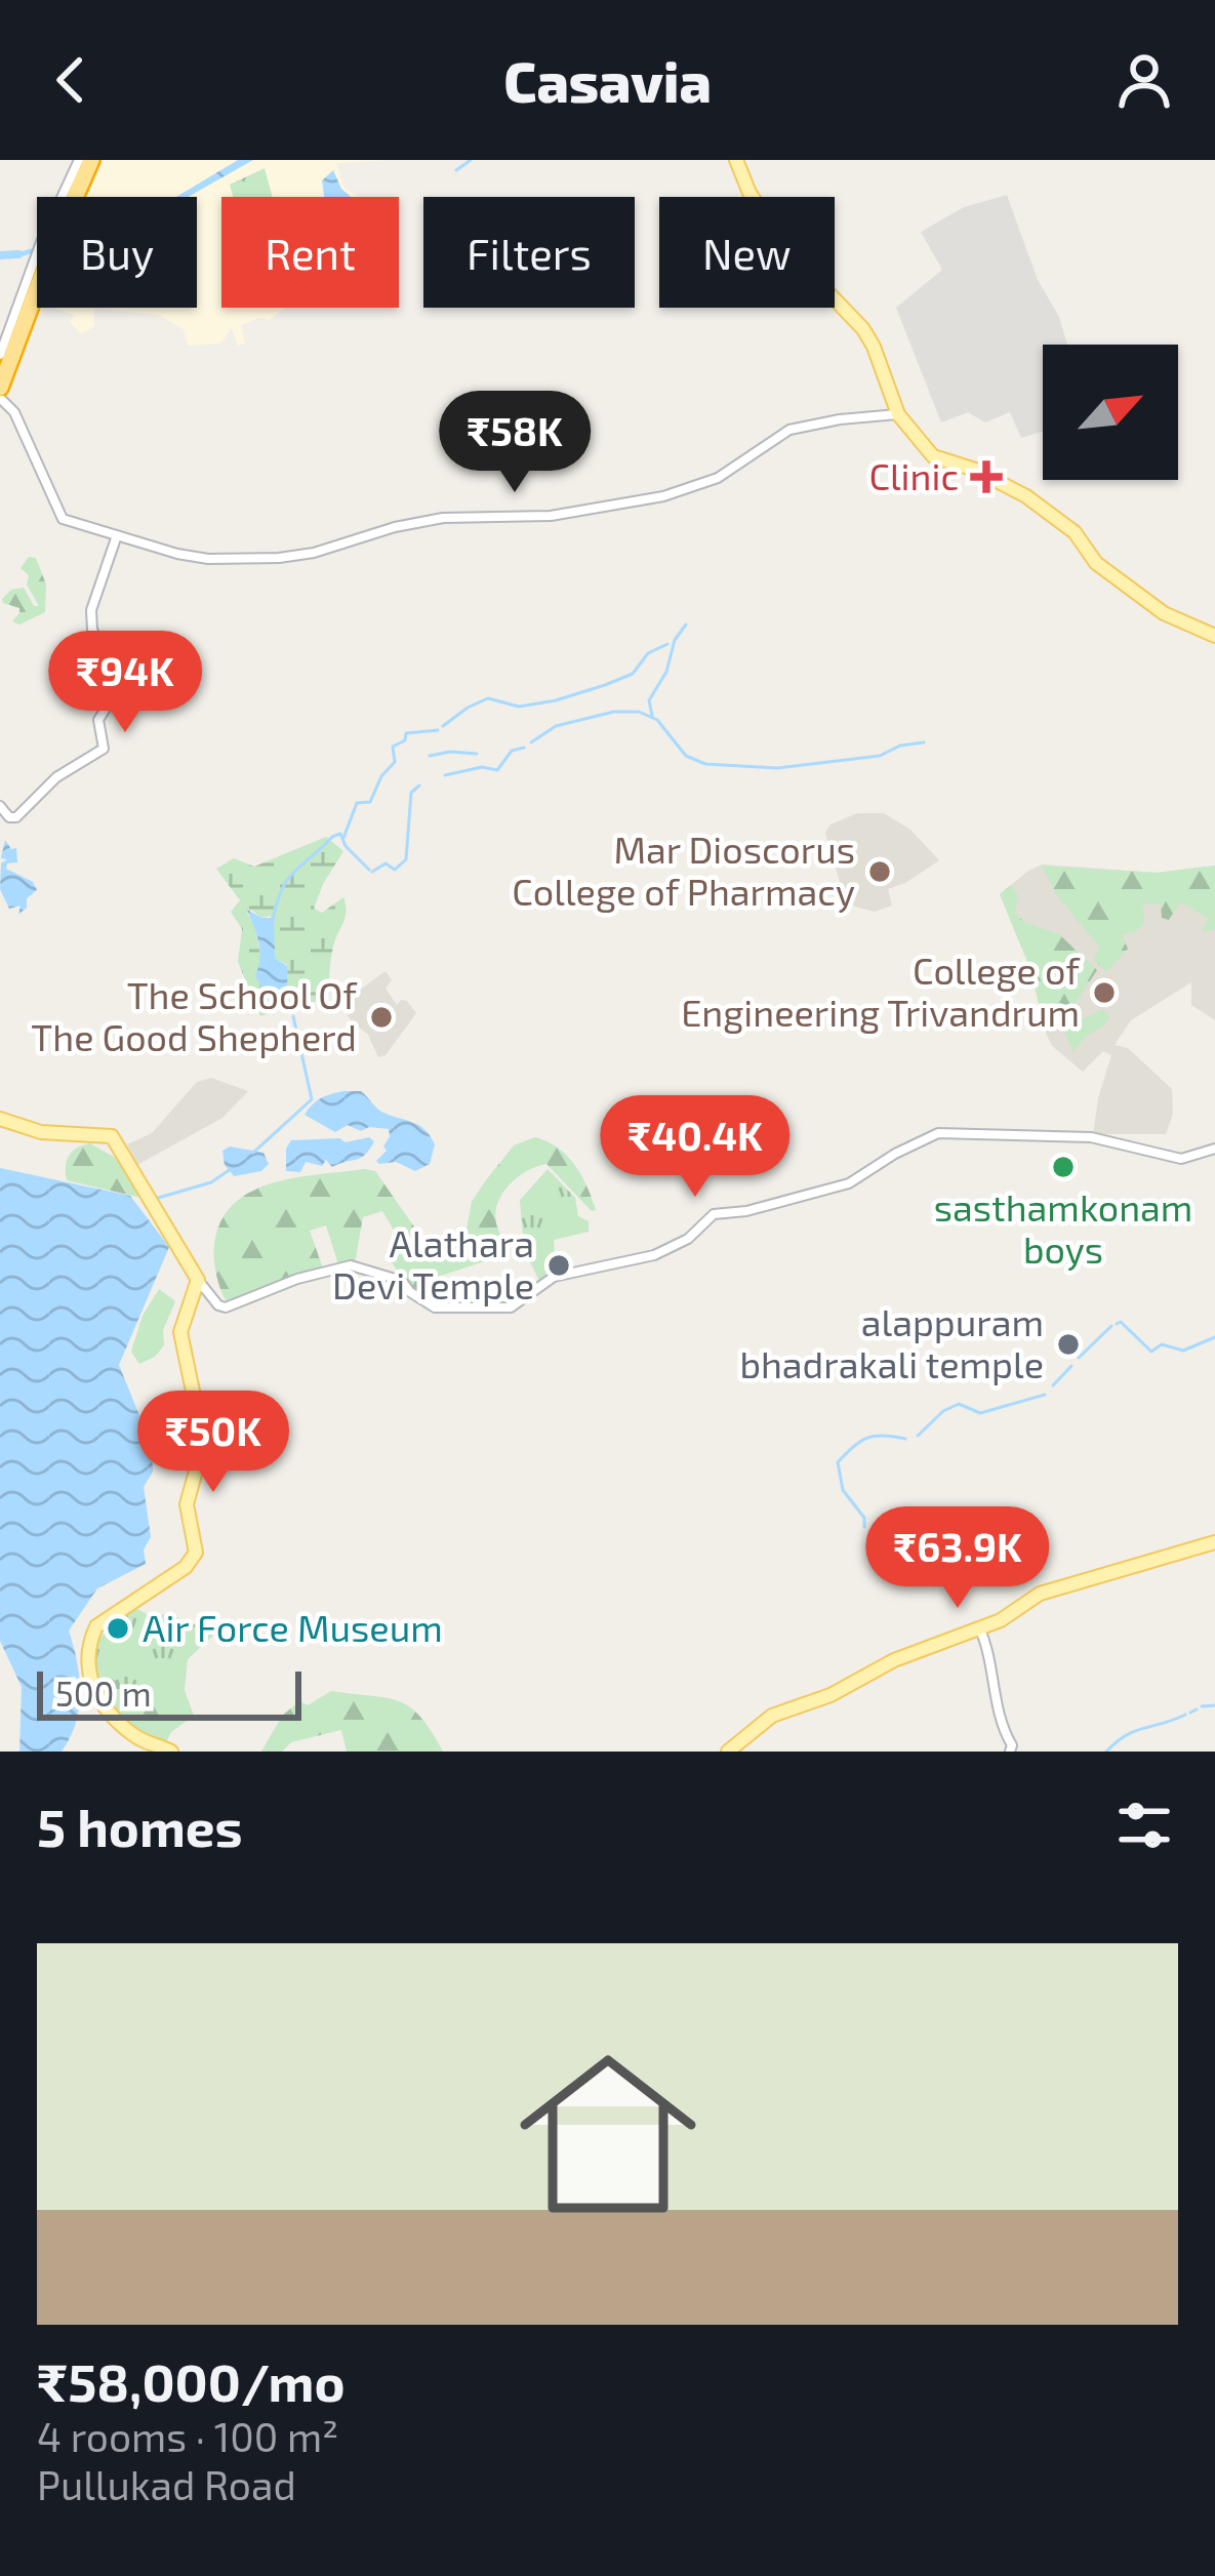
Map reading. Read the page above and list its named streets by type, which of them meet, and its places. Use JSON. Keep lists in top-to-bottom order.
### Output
{
  "places": {
    "health": ["Clinic"],
    "other": [
      "Mar Dioscorus College of Pharmacy",
      "College of Engineering Trivandrum",
      "The School Of The Good Shepherd",
      "sasthamkonam boys",
      "Alathara Devi Temple",
      "alappuram bhadrakali temple",
      "Air Force Museum"
    ]
  },
  "scale_bar": "500 m",
  "north": "top right",
  "page": {
    "header": "Casavia",
    "chip": [
      "Buy",
      "Rent",
      "Filters",
      "New"
    ],
    "price": [
      "₹58K",
      "₹94K",
      "₹40.4K",
      "₹50K",
      "₹63.9K"
    ],
    "scale": "500 m",
    "heading": "5 homes",
    "list": [
      {
        "name": "₹58,000/mo",
        "note": "4 rooms · 100 m² · Pullukad Road"
      }
    ]
  }
}
